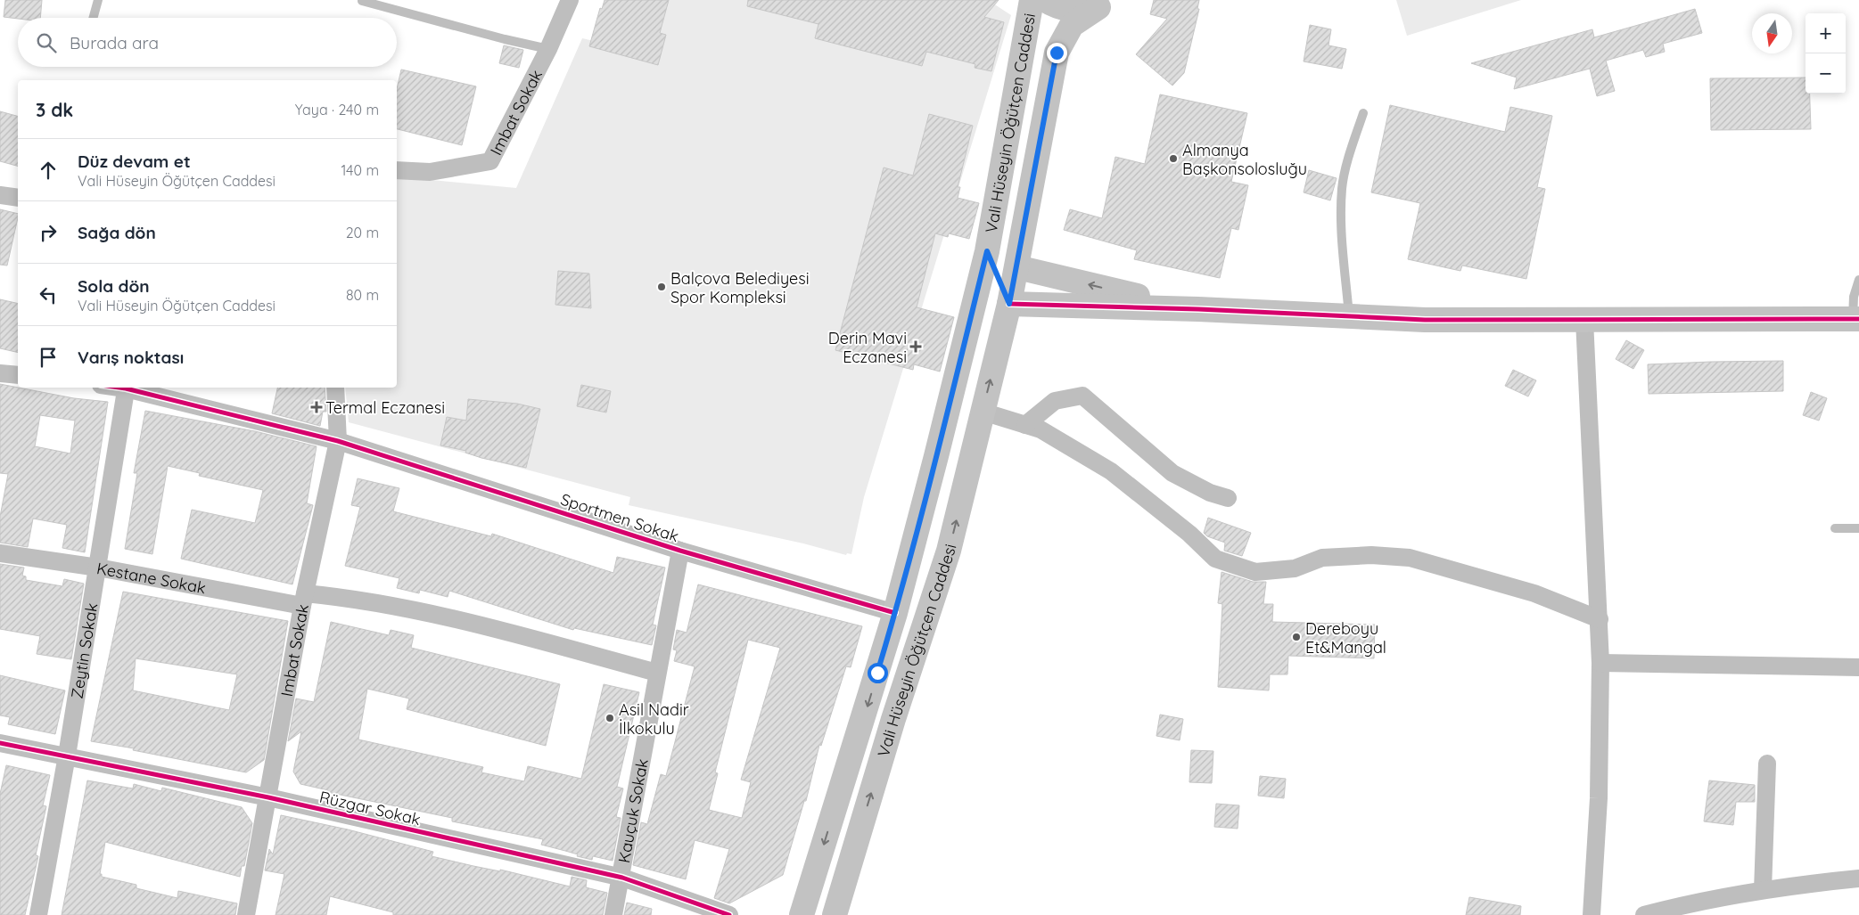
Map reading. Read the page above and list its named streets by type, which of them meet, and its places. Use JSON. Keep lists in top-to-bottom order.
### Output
{
  "streets": {
    "main road": ["Vali Hüseyin Öğütçen Caddesi"],
    "street": [
      "Imbat Sokak",
      "Sportmen Sokak",
      "Kestane Sokak",
      "Zeytin Sokak",
      "Rüzgar Sokak",
      "Kauçuk Sokak"
    ]
  },
  "crossings": [
    ["Imbat Sokak", "Sportmen Sokak"],
    ["Imbat Sokak", "Kestane Sokak"],
    ["Imbat Sokak", "Rüzgar Sokak"],
    ["Vali Hüseyin Öğütçen Caddesi", "Sportmen Sokak"],
    ["Sportmen Sokak", "Kauçuk Sokak"],
    ["Kestane Sokak", "Zeytin Sokak"],
    ["Kestane Sokak", "Kauçuk Sokak"],
    ["Zeytin Sokak", "Rüzgar Sokak"],
    ["Rüzgar Sokak", "Kauçuk Sokak"]
  ],
  "places": {
    "other": [
      "Almanya Başkonsolosluğu",
      "Balçova Belediyesi Spor Kompleksi",
      "Dereboyu Et&Mangal",
      "Asil Nadir İlkokulu"
    ],
    "health": ["Derin Mavi Eczanesi", "Termal Eczanesi"]
  },
  "north": "bottom",
  "page": {
    "map_buttons": ["+", "−"],
    "search": "Burada ara",
    "heading": ["3 dk", "Yaya · 240 m"],
    "list": [
      ["Düz devam et", "Vali Hüseyin Öğütçen Caddesi", "140 m"],
      ["Sağa dön", "20 m"],
      ["Sola dön", "Vali Hüseyin Öğütçen Caddesi", "80 m"],
      "Varış noktası"
    ]
  }
}
